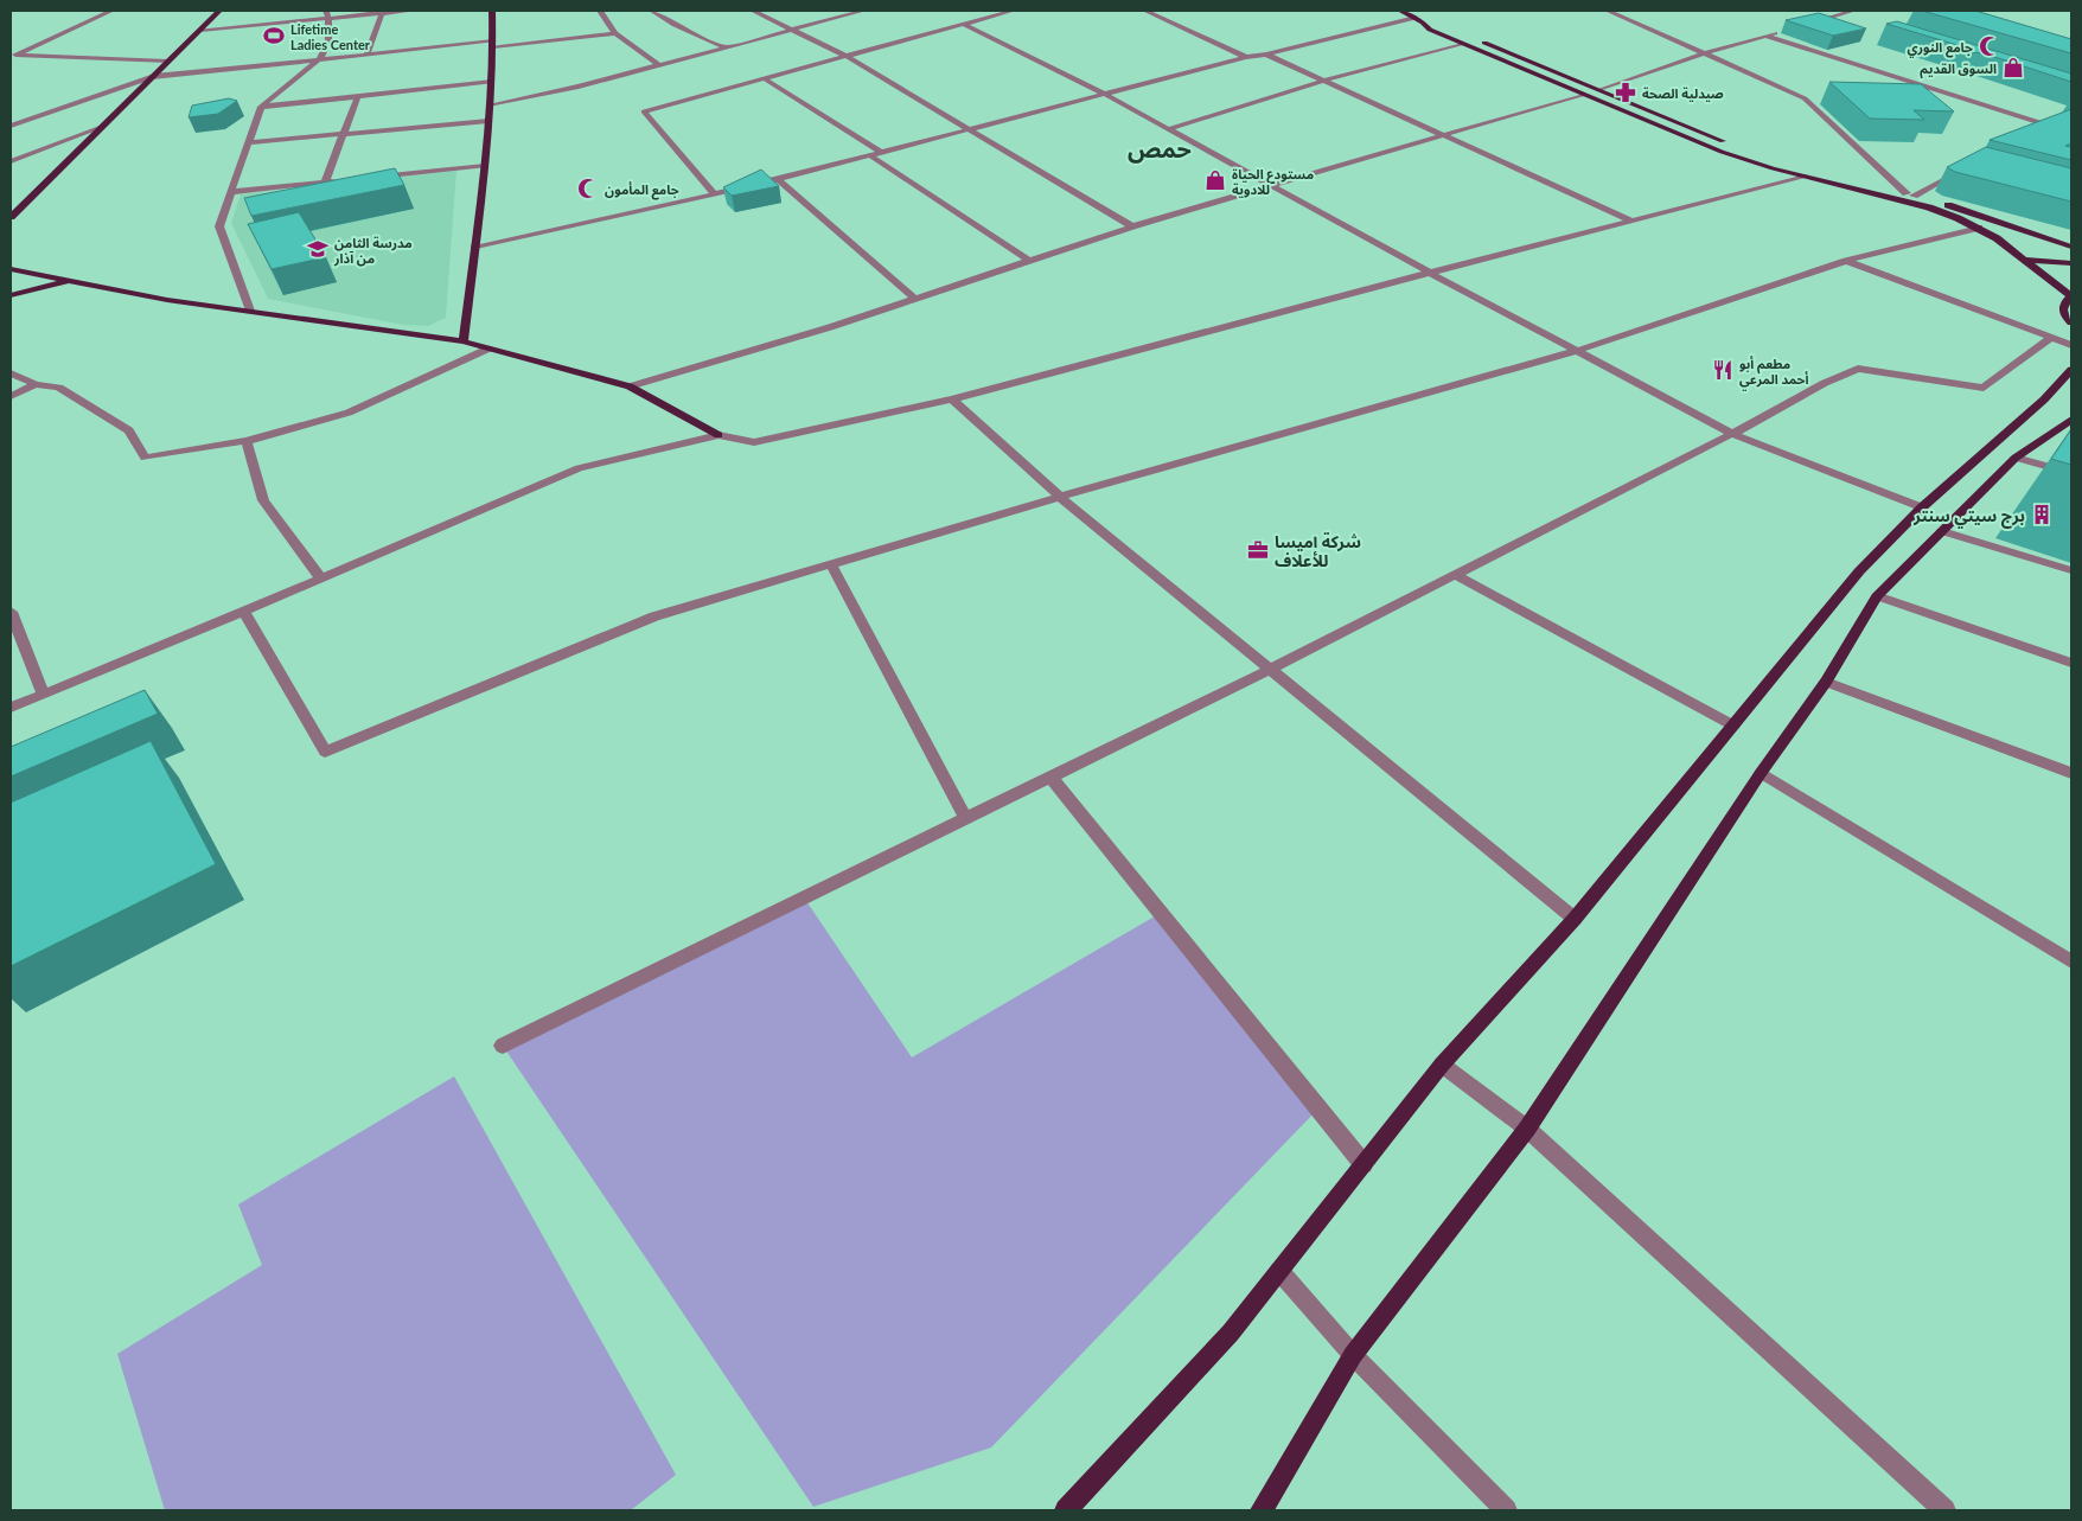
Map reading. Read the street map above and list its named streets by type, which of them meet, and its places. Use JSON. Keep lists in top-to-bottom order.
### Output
{
  "districts": ["حمص"],
  "places": {
    "sports": ["Lifetime Ladies Center"],
    "mosque": ["جامع النوري", "جامع المأمون"],
    "shop": ["السوق القديم", "مستودع الحياة للادوية"],
    "pharmacy": ["صيدلية الصحة"],
    "school or university": ["مدرسة الثامن من آذار"],
    "restaurant": ["مطعم أبو أحمد المرعي"],
    "building": ["برج سيتي سنتر"],
    "office": ["شركة إميسا للأعلاف"]
  }
}
